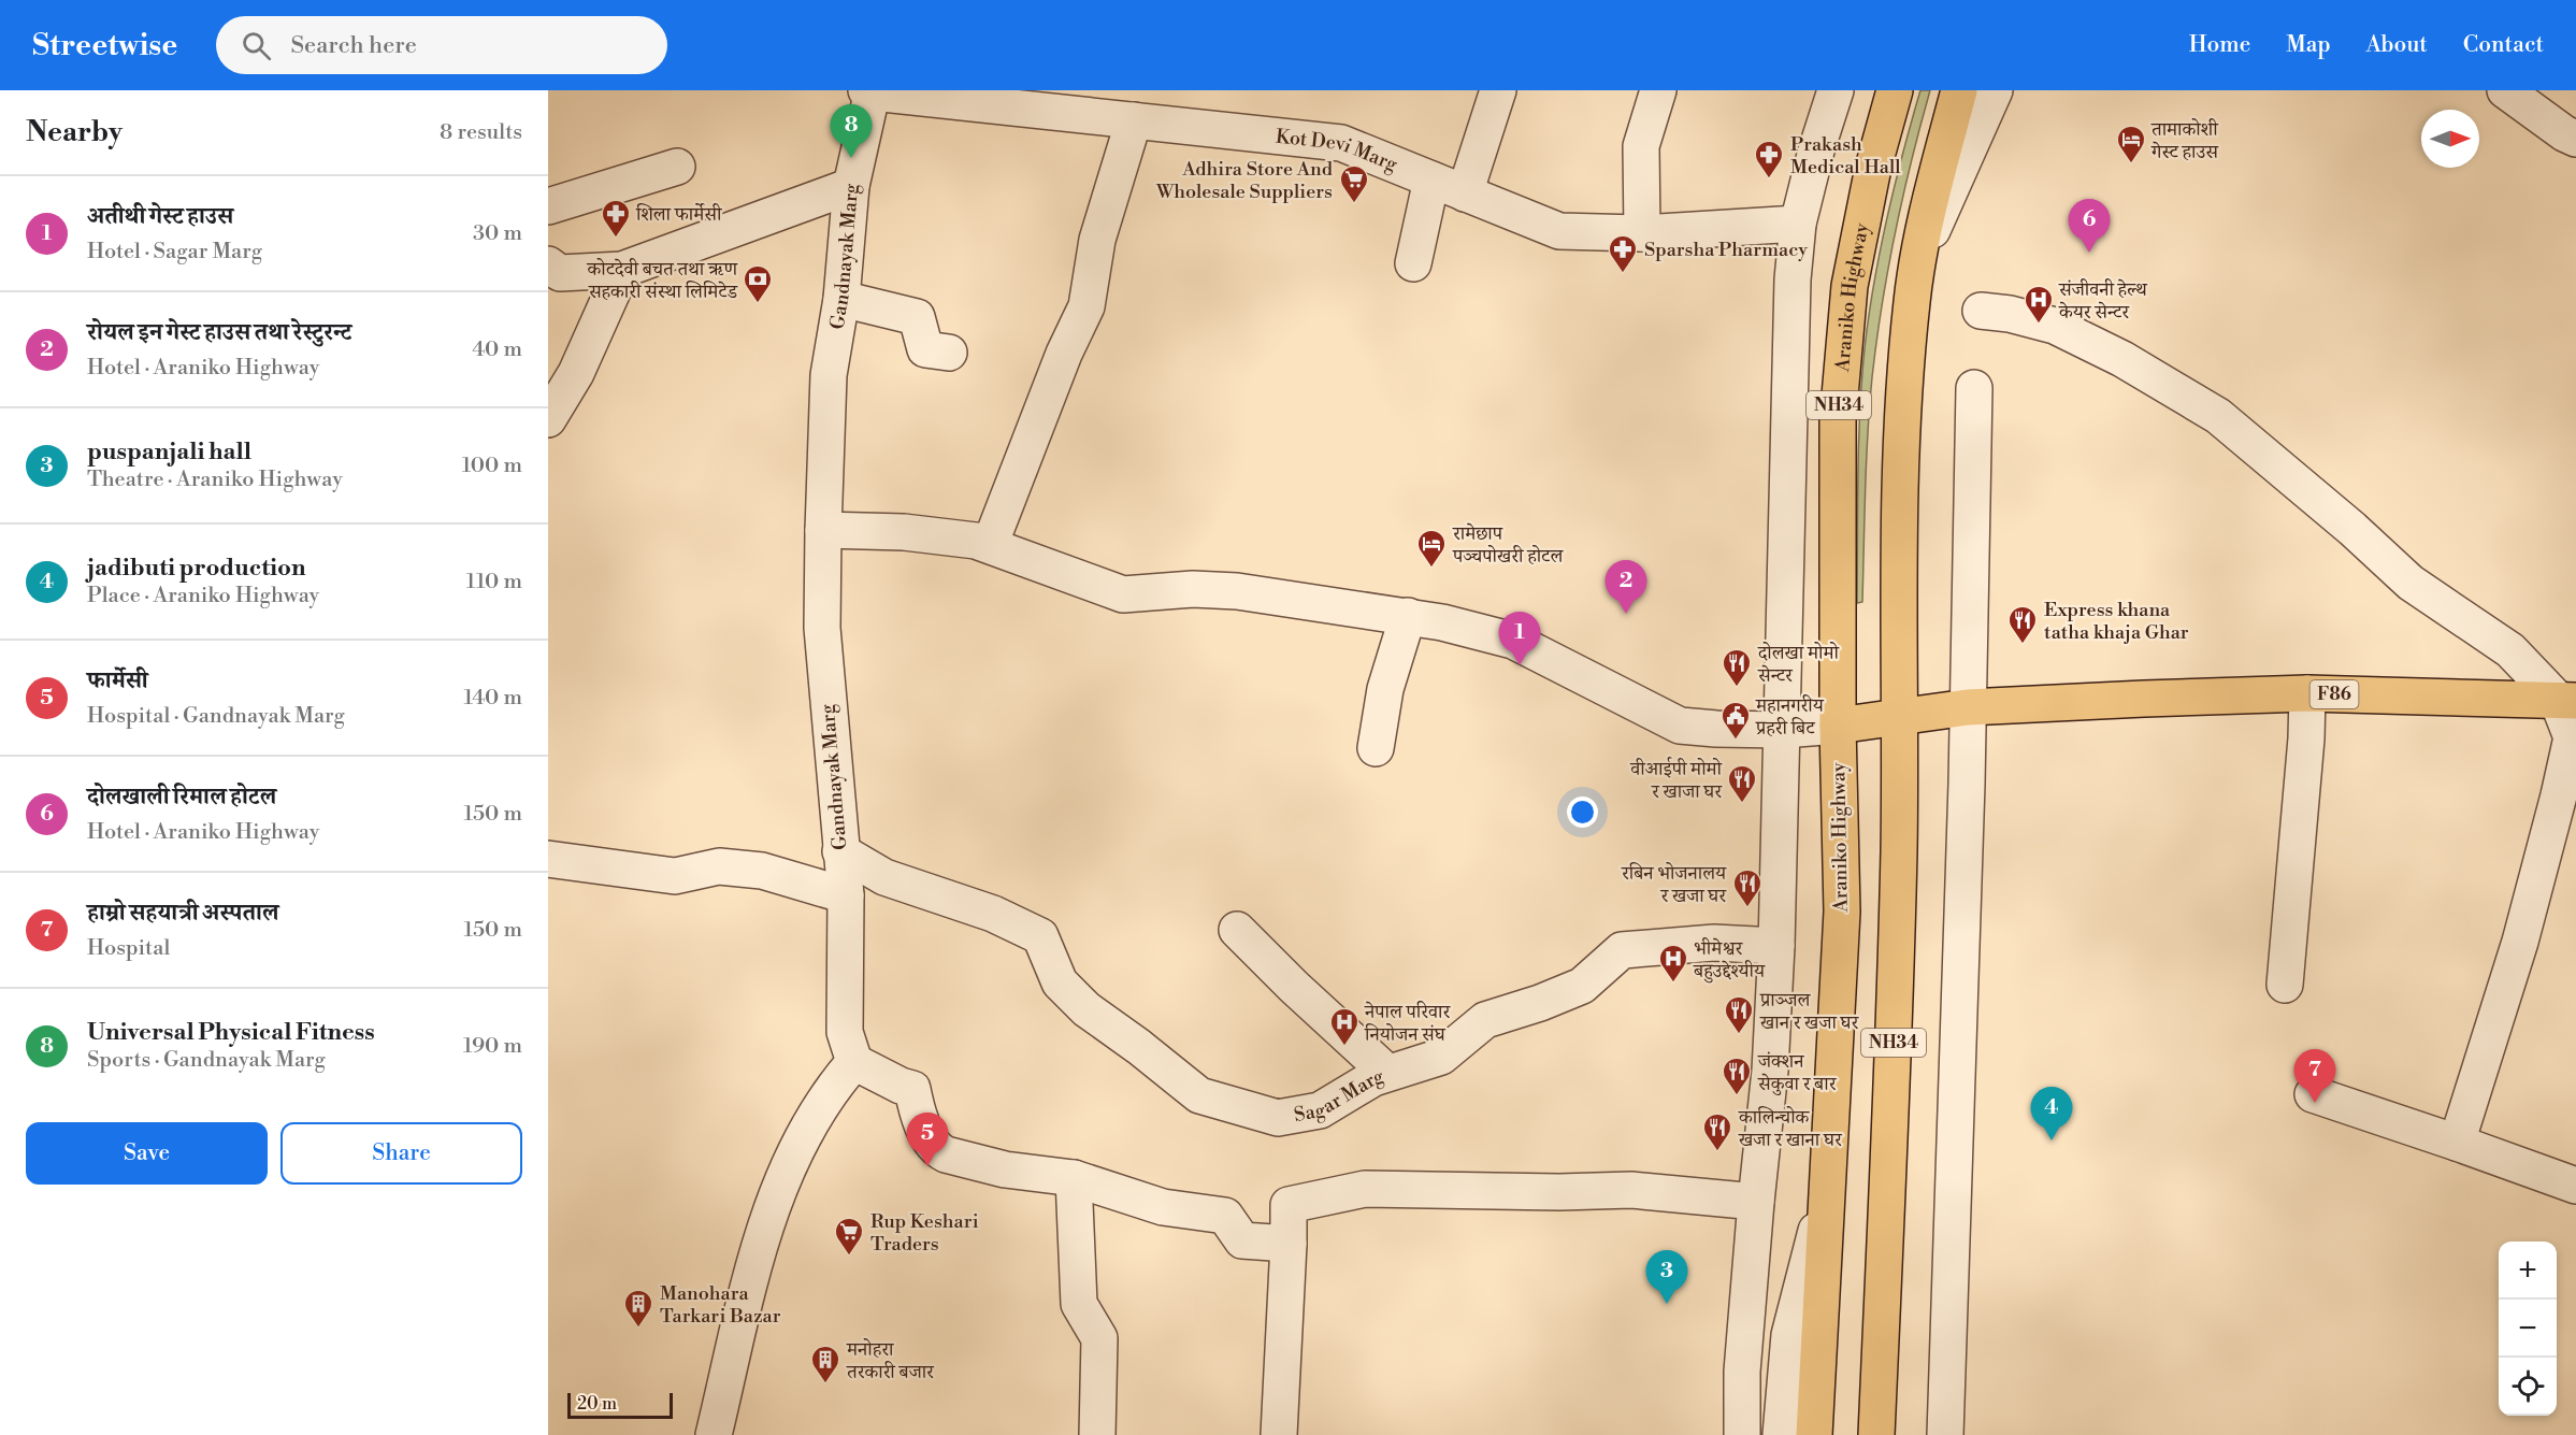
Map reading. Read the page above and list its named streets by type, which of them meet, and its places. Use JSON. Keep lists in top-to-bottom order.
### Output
{
  "streets": {
    "main road": ["Araniko Highway", "NH34", "F86"],
    "street": ["Kot Devi Marg", "Gandnayak Marg", "Sagar Marg"]
  },
  "crossings": [
    ["Kot Devi Marg", "Gandnayak Marg"],
    ["Gandnayak Marg", "Sagar Marg"]
  ],
  "places": {
    "hotel": ["तामाकोशी गेस्ट हाउस", "रामेछाप पञ्चपोखरी होटल"],
    "pharmacy": ["Prakash Medical Hall", "शिला फार्मेसी", "Sparsha Pharmacy"],
    "supermarket": ["Adhira Store And Wholesale Suppliers", "Rup Keshari Traders"],
    "bank": ["कोटदेवी बचत तथा ऋण सहकारी संस्था लिमिटेड"],
    "hospital": ["संजीवनी हेल्थ केयर सेन्टर", "भीमेश्वर बहुउद्देश्यीय", "नेपाल परिवार नियोजन संघ"],
    "restaurant": [
      "Express khana tatha khaja Ghar",
      "दोलखा मोमो सेन्टर",
      "वीआईपी मोमो र खाजा घर",
      "रबिन भोजनालय र खजा घर",
      "प्राञ्जल खान र खजा घर",
      "जंक्शन सेकुवा र बार",
      "कालिन्चोक खजा र खाना घर"
    ],
    "public building": ["महानगरीय प्रहरी बिट"],
    "building": ["Manohara Tarkari Bazar", "मनोहरा तरकारी बजार"]
  },
  "scale_bar": "20 m",
  "north": "right",
  "page": {
    "header": "Streetwise",
    "search": "Search here",
    "nav": [
      "Home",
      "Map",
      "About",
      "Contact"
    ],
    "heading": ["Nearby", "8 results"],
    "pins": [
      "8",
      "6",
      "2",
      "1",
      "7",
      "4",
      "5",
      "3"
    ],
    "list": [
      {
        "mark": "1",
        "name": "अतीथी गेस्ट हाउस",
        "note": "Hotel · Sagar Marg",
        "value": "30 m"
      },
      {
        "mark": "2",
        "name": "रोयल इन गेस्ट हाउस तथा रेस्टुरन्ट",
        "note": "Hotel · Araniko Highway",
        "value": "40 m"
      },
      {
        "mark": "3",
        "name": "puspanjali hall",
        "note": "Theatre · Araniko Highway",
        "value": "100 m"
      },
      {
        "mark": "4",
        "name": "jadibuti production",
        "note": "Place · Araniko Highway",
        "value": "110 m"
      },
      {
        "mark": "5",
        "name": "फार्मेसी",
        "note": "Hospital · Gandnayak Marg",
        "value": "140 m"
      },
      {
        "mark": "6",
        "name": "दोलखाली रिमाल होटल",
        "note": "Hotel · Araniko Highway",
        "value": "150 m"
      },
      {
        "mark": "7",
        "name": "हाम्रो सहयात्री अस्पताल",
        "note": "Hospital",
        "value": "150 m"
      },
      {
        "mark": "8",
        "name": "Universal Physical Fitness",
        "note": "Sports · Gandnayak Marg",
        "value": "190 m"
      }
    ],
    "buttons": ["Save", "Share"],
    "map_buttons": ["+", "−"],
    "scale": "20 m"
  }
}
